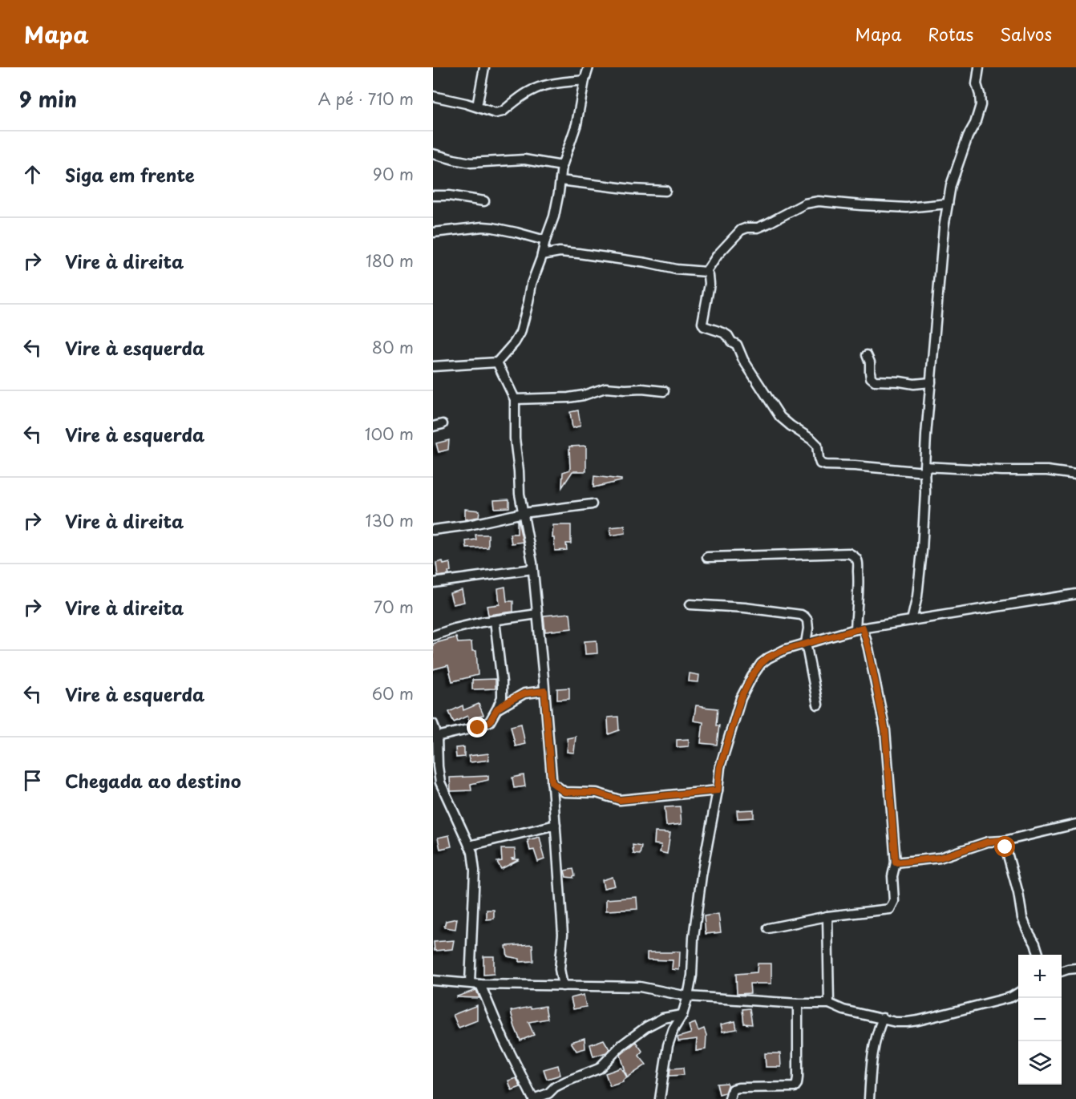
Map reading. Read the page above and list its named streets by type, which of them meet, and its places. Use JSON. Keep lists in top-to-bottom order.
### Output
{
  "page": {
    "header": "Mapa",
    "nav": ["Mapa", "Rotas", "Salvos"],
    "heading": ["9 min", "A pé · 710 m"],
    "list": [
      ["Siga em frente", "90 m"],
      ["Vire à direita", "180 m"],
      ["Vire à esquerda", "80 m"],
      ["Vire à esquerda", "100 m"],
      ["Vire à direita", "130 m"],
      ["Vire à direita", "70 m"],
      ["Vire à esquerda", "60 m"],
      "Chegada ao destino"
    ],
    "map_buttons": ["+", "−"]
  }
}
